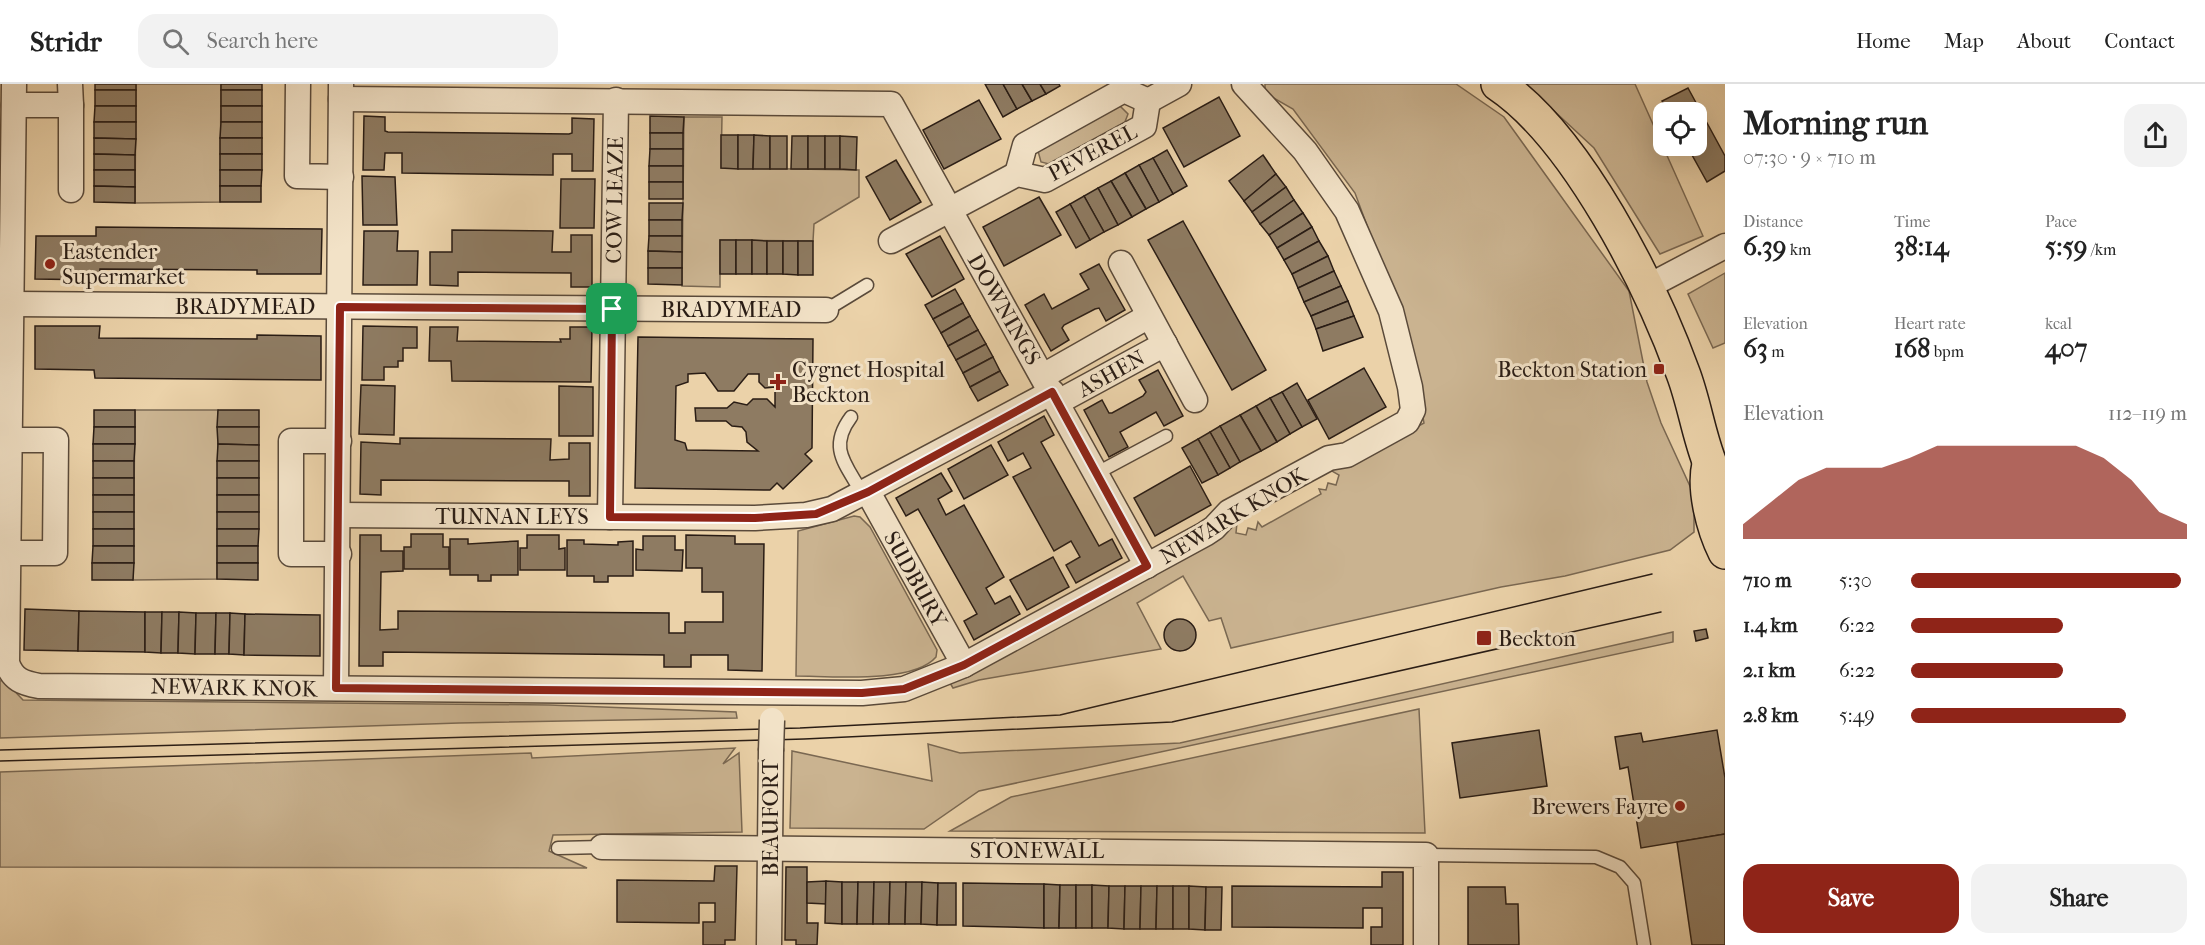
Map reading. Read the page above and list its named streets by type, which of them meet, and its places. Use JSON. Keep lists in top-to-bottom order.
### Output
{
  "streets": {
    "street": [
      "PEVEREL",
      "COW LEAZE",
      "BRADYMEAD",
      "DOWNINGS",
      "ASHEN",
      "NEWARK KNOK",
      "TUNNAN LEYS",
      "SUDBURY",
      "BEAUFORT",
      "STONEWALL"
    ]
  },
  "crossings": [
    ["PEVEREL", "DOWNINGS"],
    ["COW LEAZE", "BRADYMEAD"],
    ["COW LEAZE", "DOWNINGS"],
    ["COW LEAZE", "TUNNAN LEYS"],
    ["DOWNINGS", "ASHEN"],
    ["DOWNINGS", "NEWARK KNOK"],
    ["DOWNINGS", "TUNNAN LEYS"],
    ["ASHEN", "TUNNAN LEYS"],
    ["NEWARK KNOK", "SUDBURY"],
    ["NEWARK KNOK", "BEAUFORT"],
    ["TUNNAN LEYS", "SUDBURY"],
    ["BEAUFORT", "STONEWALL"]
  ],
  "places": {
    "other": ["Eastender Supermarket", "Brewers Fayre"],
    "transit": ["Beckton Station", "Beckton"],
    "health": ["Cygnet Hospital Beckton"]
  },
  "page": {
    "header": "Stridr",
    "search": "Search here",
    "nav": [
      "Home",
      "Map",
      "About",
      "Contact"
    ],
    "heading": ["Morning run", "07:30 · 9 × 710 m"],
    "stats": [
      ["Distance", "6.39 km"],
      ["Time", "38:14"],
      ["Pace", "5:59 /km"],
      ["Elevation", "63 m"],
      ["Heart rate", "168 bpm"],
      ["kcal", "407"]
    ],
    "chart": ["Elevation", "112–119 m"],
    "list": [
      {
        "name": "710 m",
        "note": "5:30"
      },
      {
        "name": "1.4 km",
        "note": "6:22"
      },
      {
        "name": "2.1 km",
        "note": "6:22"
      },
      {
        "name": "2.8 km",
        "note": "5:49"
      }
    ],
    "buttons": ["Save", "Share"]
  }
}
